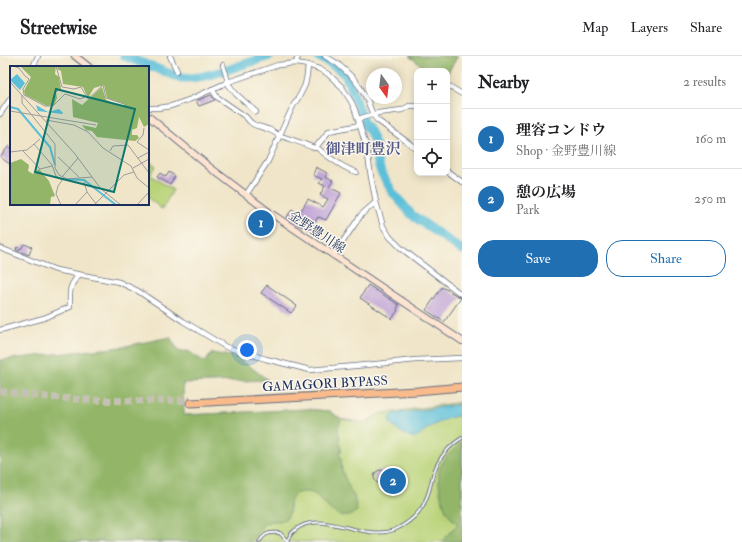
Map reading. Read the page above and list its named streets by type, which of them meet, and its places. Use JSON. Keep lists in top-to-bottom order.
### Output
{
  "streets": {
    "main road": ["金野豊川線"]
  },
  "districts": ["御津町豊沢"],
  "north": "bottom",
  "page": {
    "header": "Streetwise",
    "nav": ["Map", "Layers", "Share"],
    "heading": ["Nearby", "2 results"],
    "map_buttons": ["+", "−"],
    "list": [
      {
        "mark": "1",
        "name": "理容コンドウ",
        "note": "Shop · 金野豊川線",
        "value": "160 m"
      },
      {
        "mark": "2",
        "name": "憩の広場",
        "note": "Park",
        "value": "250 m"
      }
    ],
    "pins": ["1", "2"],
    "buttons": ["Save", "Share"]
  }
}
